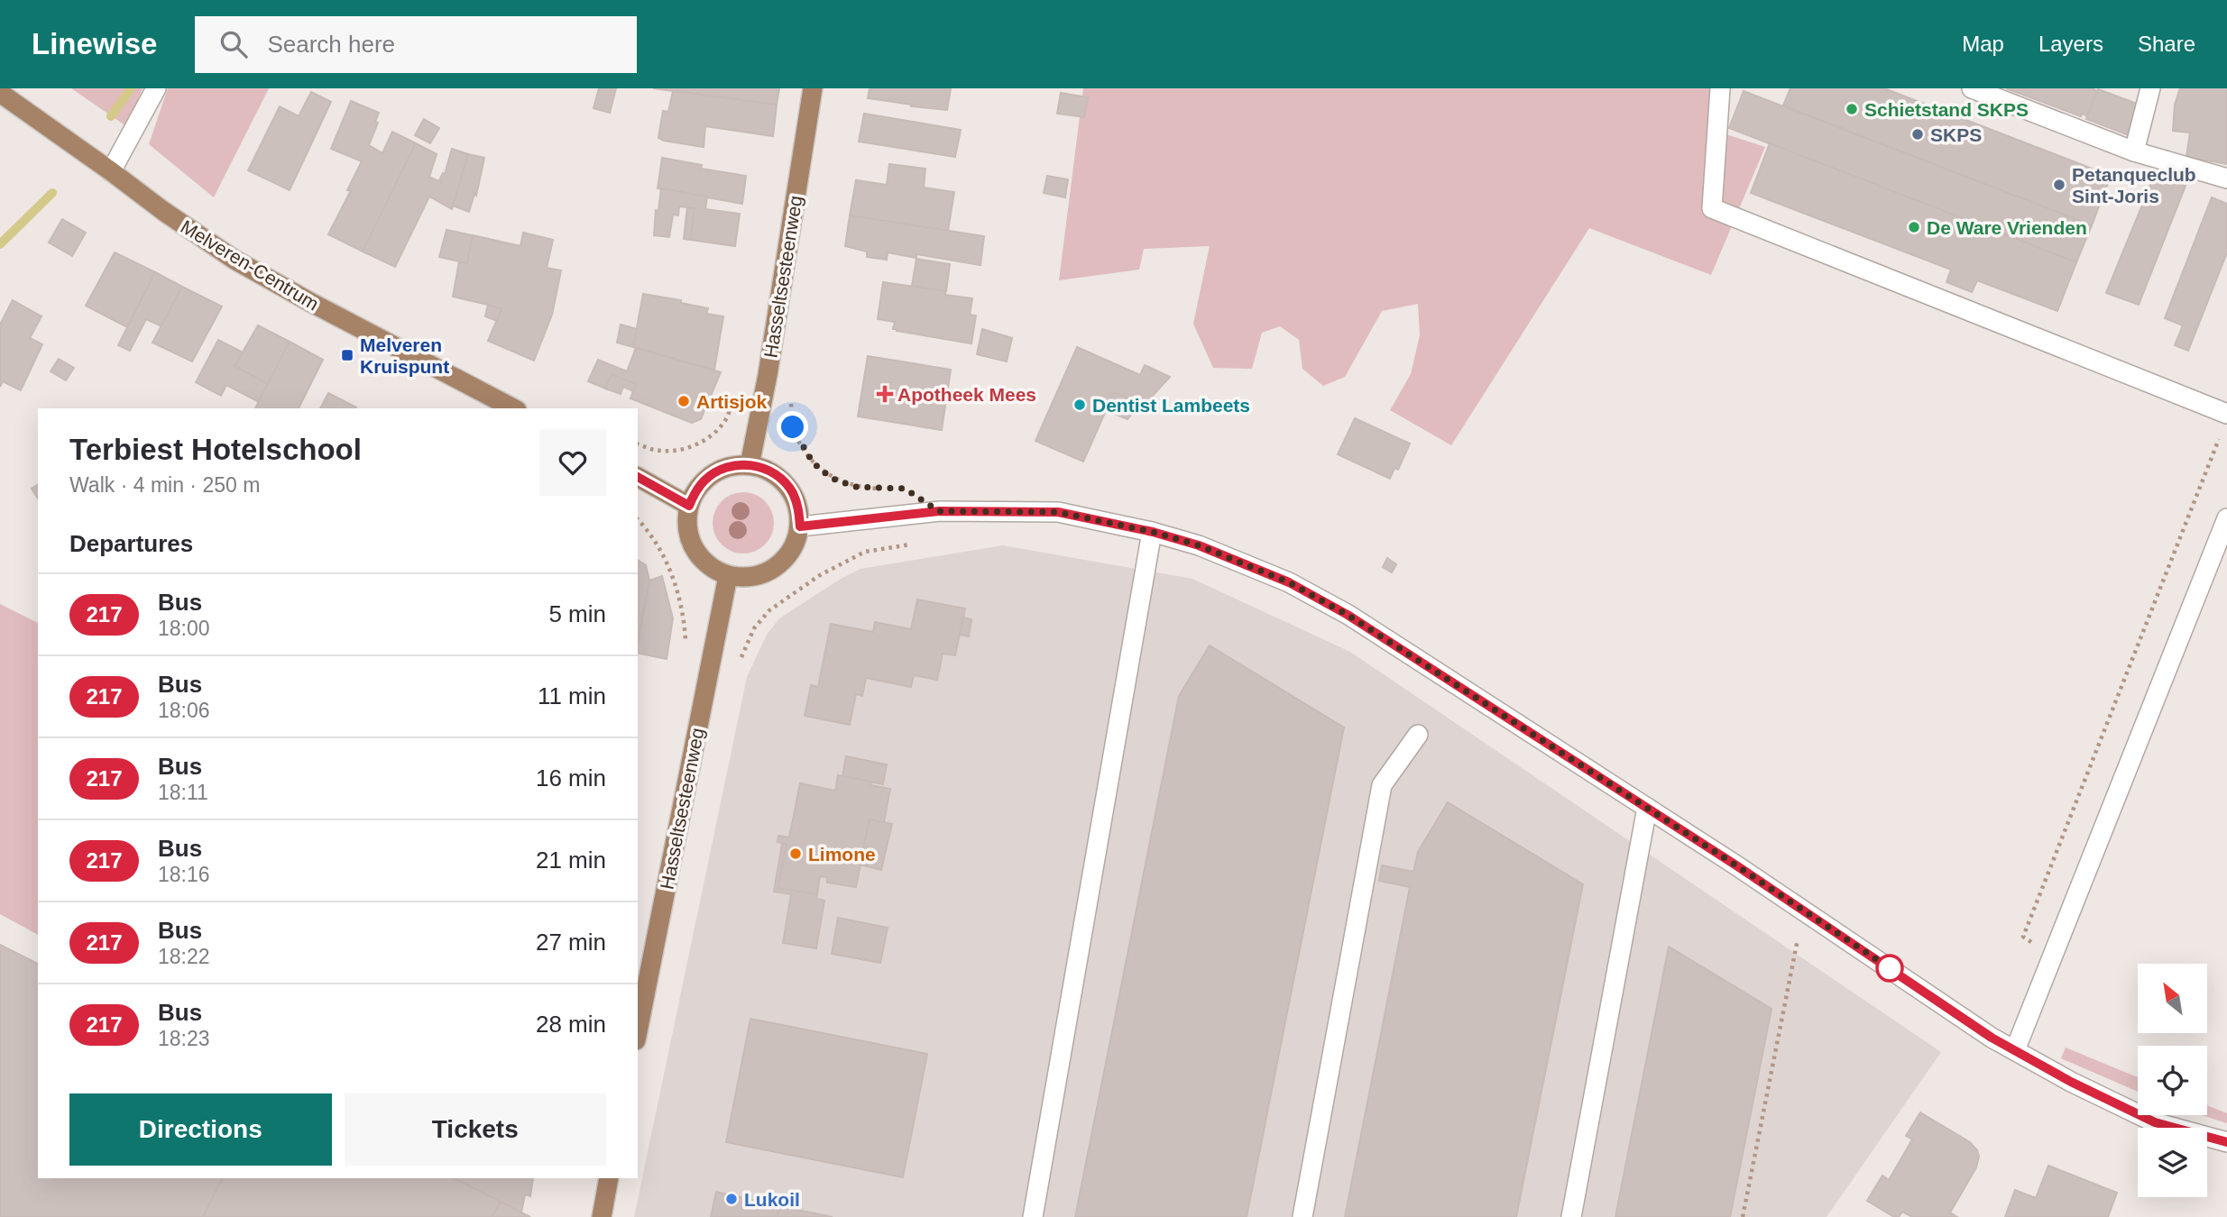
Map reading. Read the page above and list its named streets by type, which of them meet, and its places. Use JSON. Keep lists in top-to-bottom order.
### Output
{
  "streets": {
    "main road": ["Melveren-Centrum", "Hasseltsesteenweg"]
  },
  "places": {
    "other": [
      "Schietstand SKPS",
      "SKPS",
      "Petanqueclub Sint-Joris",
      "De Ware Vrienden",
      "Artisjok",
      "Dentist Lambeets",
      "Limone",
      "Lukoil"
    ],
    "transit": ["Melveren Kruispunt"],
    "health": ["Apotheek Mees"]
  },
  "lines": ["bus line 217"],
  "north": "top left",
  "page": {
    "header": "Linewise",
    "search": "Search here",
    "nav": ["Map", "Layers", "Share"],
    "heading": [
      ["Terbiest Hotelschool", "Walk · 4 min · 250 m"],
      "Departures"
    ],
    "list": [
      {
        "mark": "217",
        "name": "Bus",
        "note": "18:00",
        "value": "5 min"
      },
      {
        "mark": "217",
        "name": "Bus",
        "note": "18:06",
        "value": "11 min"
      },
      {
        "mark": "217",
        "name": "Bus",
        "note": "18:11",
        "value": "16 min"
      },
      {
        "mark": "217",
        "name": "Bus",
        "note": "18:16",
        "value": "21 min"
      },
      {
        "mark": "217",
        "name": "Bus",
        "note": "18:22",
        "value": "27 min"
      },
      {
        "mark": "217",
        "name": "Bus",
        "note": "18:23",
        "value": "28 min"
      }
    ],
    "buttons": ["Directions", "Tickets"]
  }
}
